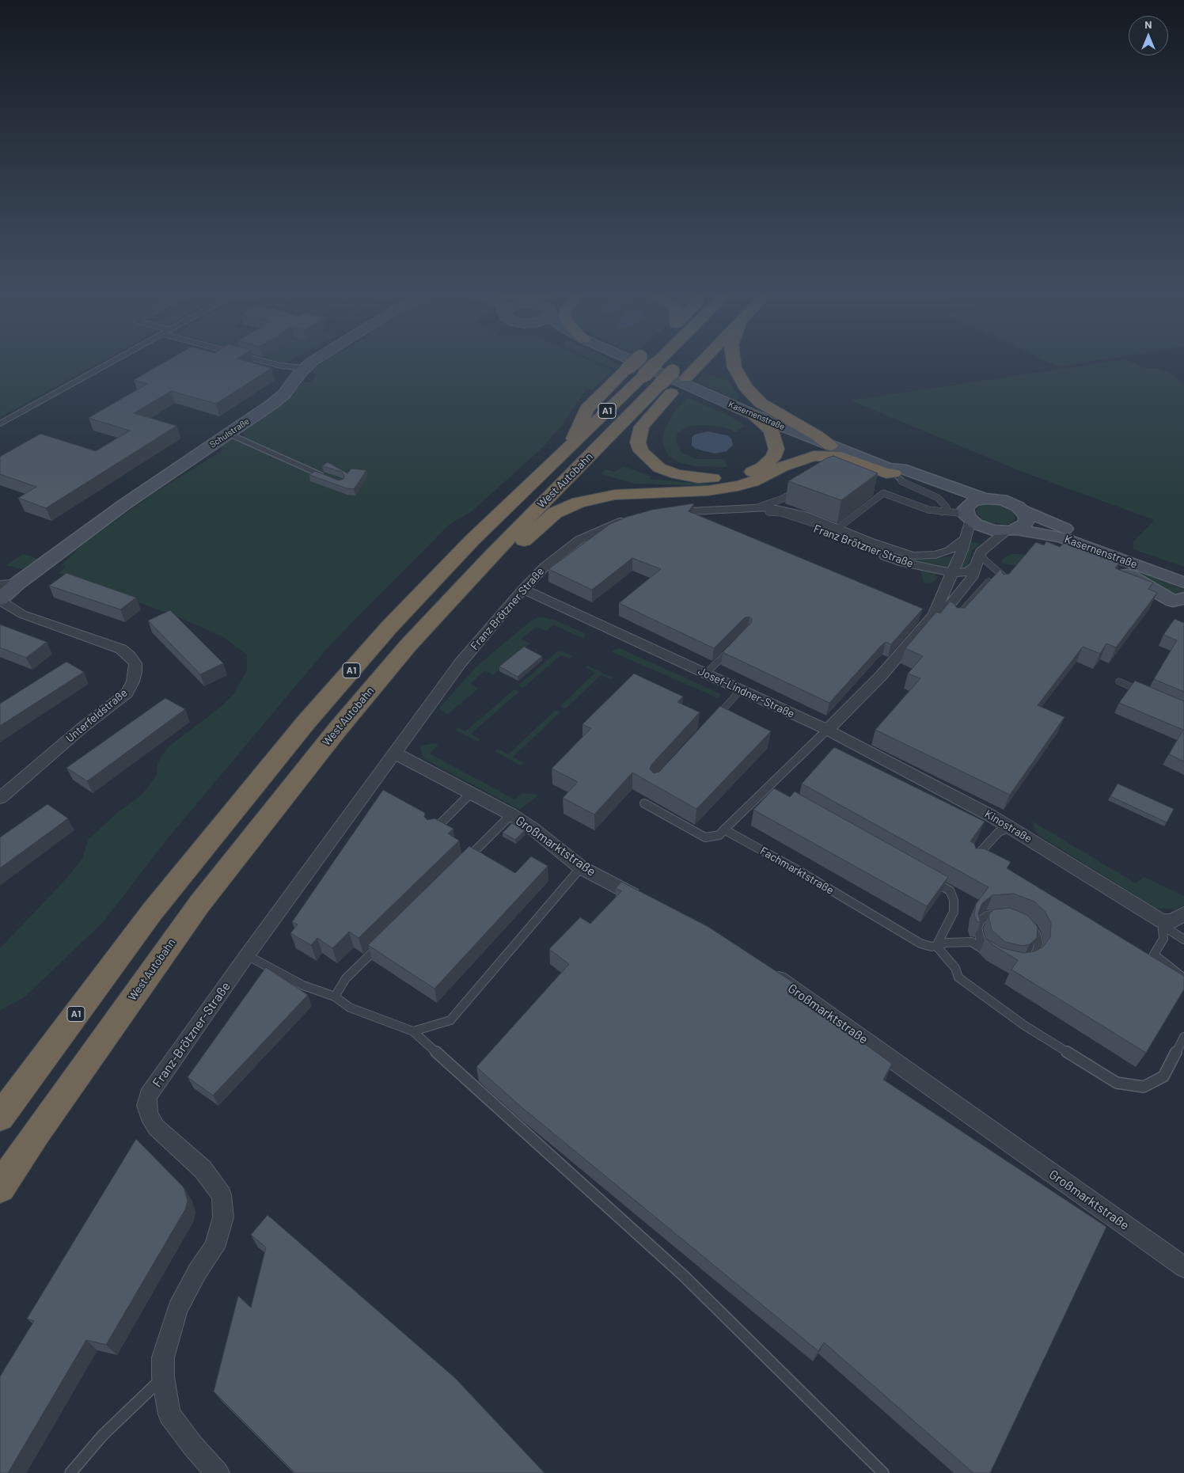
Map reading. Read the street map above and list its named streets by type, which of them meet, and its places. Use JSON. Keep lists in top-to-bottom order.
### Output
{
  "streets": {
    "highway": ["A1", "West Autobahn"],
    "main road": ["Kasernenstraße", "Schulstraße"],
    "street": [
      "Franz Brötzner Straße",
      "Josef-Lindner-Straße",
      "Unterfeldstraße",
      "Kinostraße",
      "Großmarktstraße",
      "Franz-Brötzner-Straße"
    ],
    "lane": ["Fachmarktstraße"]
  },
  "crossings": [
    ["Schulstraße", "Unterfeldstraße"],
    ["Franz Brötzner Straße", "Josef-Lindner-Straße"],
    ["Franz Brötzner Straße", "Großmarktstraße"],
    ["Franz Brötzner Straße", "Franz-Brötzner-Straße"],
    ["Josef-Lindner-Straße", "Kinostraße"],
    ["Großmarktstraße", "Franz-Brötzner-Straße"]
  ],
  "north": "top"
}
